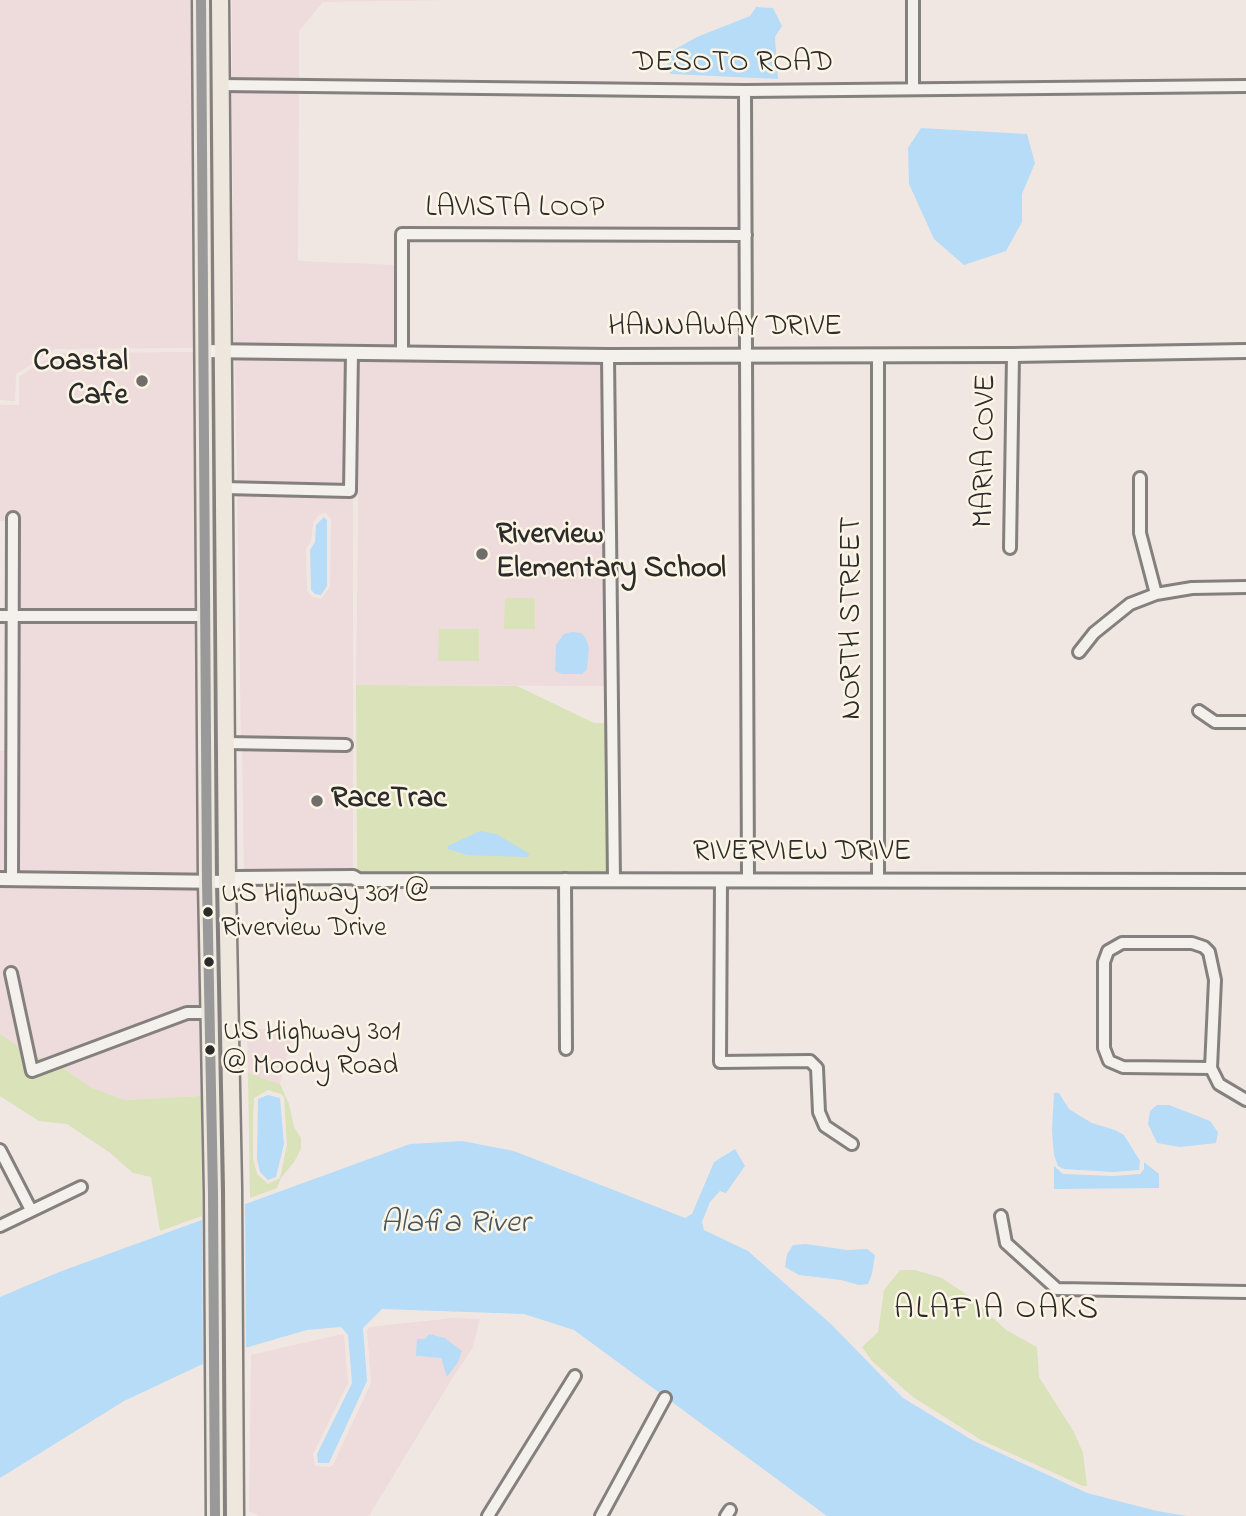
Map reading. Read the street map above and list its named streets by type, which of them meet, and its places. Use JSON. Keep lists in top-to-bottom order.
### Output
{
  "streets": {
    "street": [
      "DESOTO ROAD",
      "LAVISTA LOOP",
      "HANNAWAY DRIVE",
      "MARIA COVE",
      "NORTH STREET",
      "RIVERVIEW DRIVE"
    ]
  },
  "crossings": [
    ["LAVISTA LOOP", "HANNAWAY DRIVE"],
    ["HANNAWAY DRIVE", "MARIA COVE"],
    ["HANNAWAY DRIVE", "NORTH STREET"],
    ["NORTH STREET", "RIVERVIEW DRIVE"]
  ],
  "districts": ["ALAFIA OAKS"],
  "water": ["Alafia River"],
  "places": [
    "Coastal Cafe",
    "Riverview Elementary School",
    "RaceTrac",
    "US Highway 301 @ Riverview Drive",
    "US Highway 301 @ Moody Road"
  ]
}
